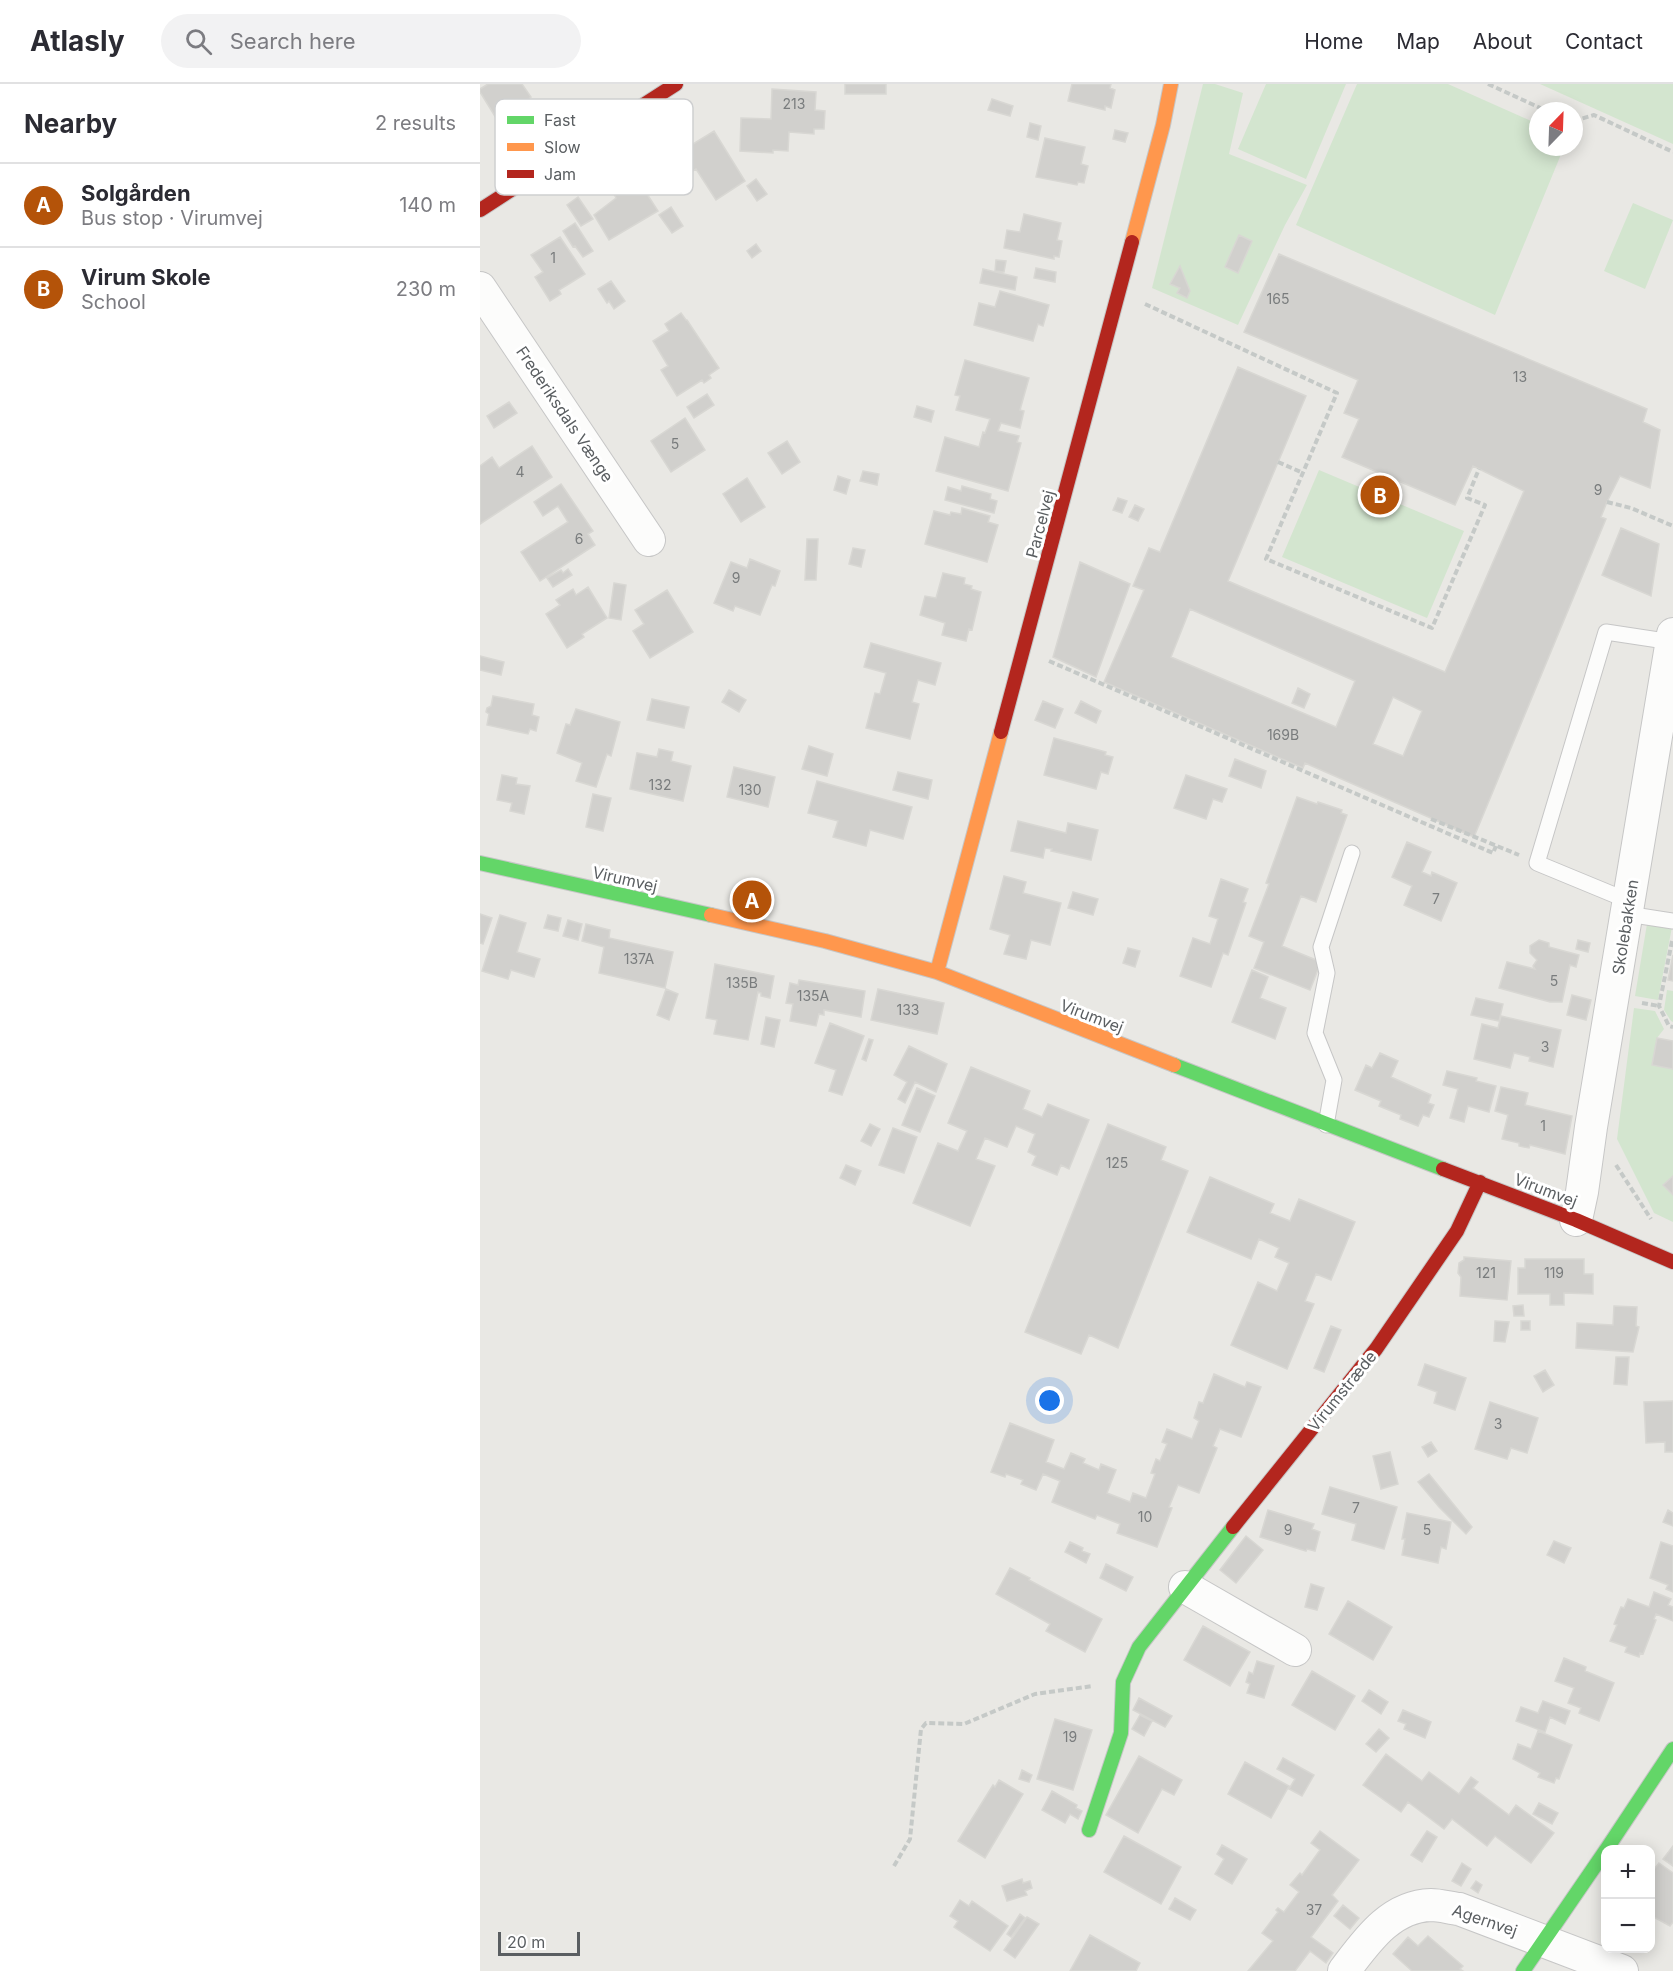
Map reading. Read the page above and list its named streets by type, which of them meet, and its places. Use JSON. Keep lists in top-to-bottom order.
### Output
{
  "streets": {
    "street": [
      "Frederiksdals Vænge",
      "Parcelvej",
      "Virumvej",
      "Skolebakken",
      "Virumstræde",
      "Agernvej"
    ]
  },
  "crossings": [
    ["Parcelvej", "Virumvej"],
    ["Virumvej", "Skolebakken"],
    ["Virumvej", "Virumstræde"]
  ],
  "house_numbers": [
    "213",
    "1",
    "165",
    "13",
    "5",
    "4",
    "9",
    "6",
    "9",
    "169B",
    "132",
    "130",
    "7",
    "137A",
    "5",
    "135B",
    "135A",
    "133",
    "3",
    "1",
    "125",
    "121",
    "119",
    "3",
    "7",
    "10",
    "9",
    "5",
    "19",
    "37"
  ],
  "legend": ["Fast", "Slow", "Jam"],
  "scale_bar": "20 m",
  "north": "top right",
  "page": {
    "header": "Atlasly",
    "search": "Search here",
    "nav": [
      "Home",
      "Map",
      "About",
      "Contact"
    ],
    "heading": ["Nearby", "2 results"],
    "list": [
      {
        "mark": "A",
        "name": "Solgården",
        "note": "Bus stop · Virumvej",
        "value": "140 m"
      },
      {
        "mark": "B",
        "name": "Virum Skole",
        "note": "School",
        "value": "230 m"
      }
    ],
    "pins": ["B", "A"],
    "map_buttons": ["+", "−"],
    "scale": "20 m"
  }
}
